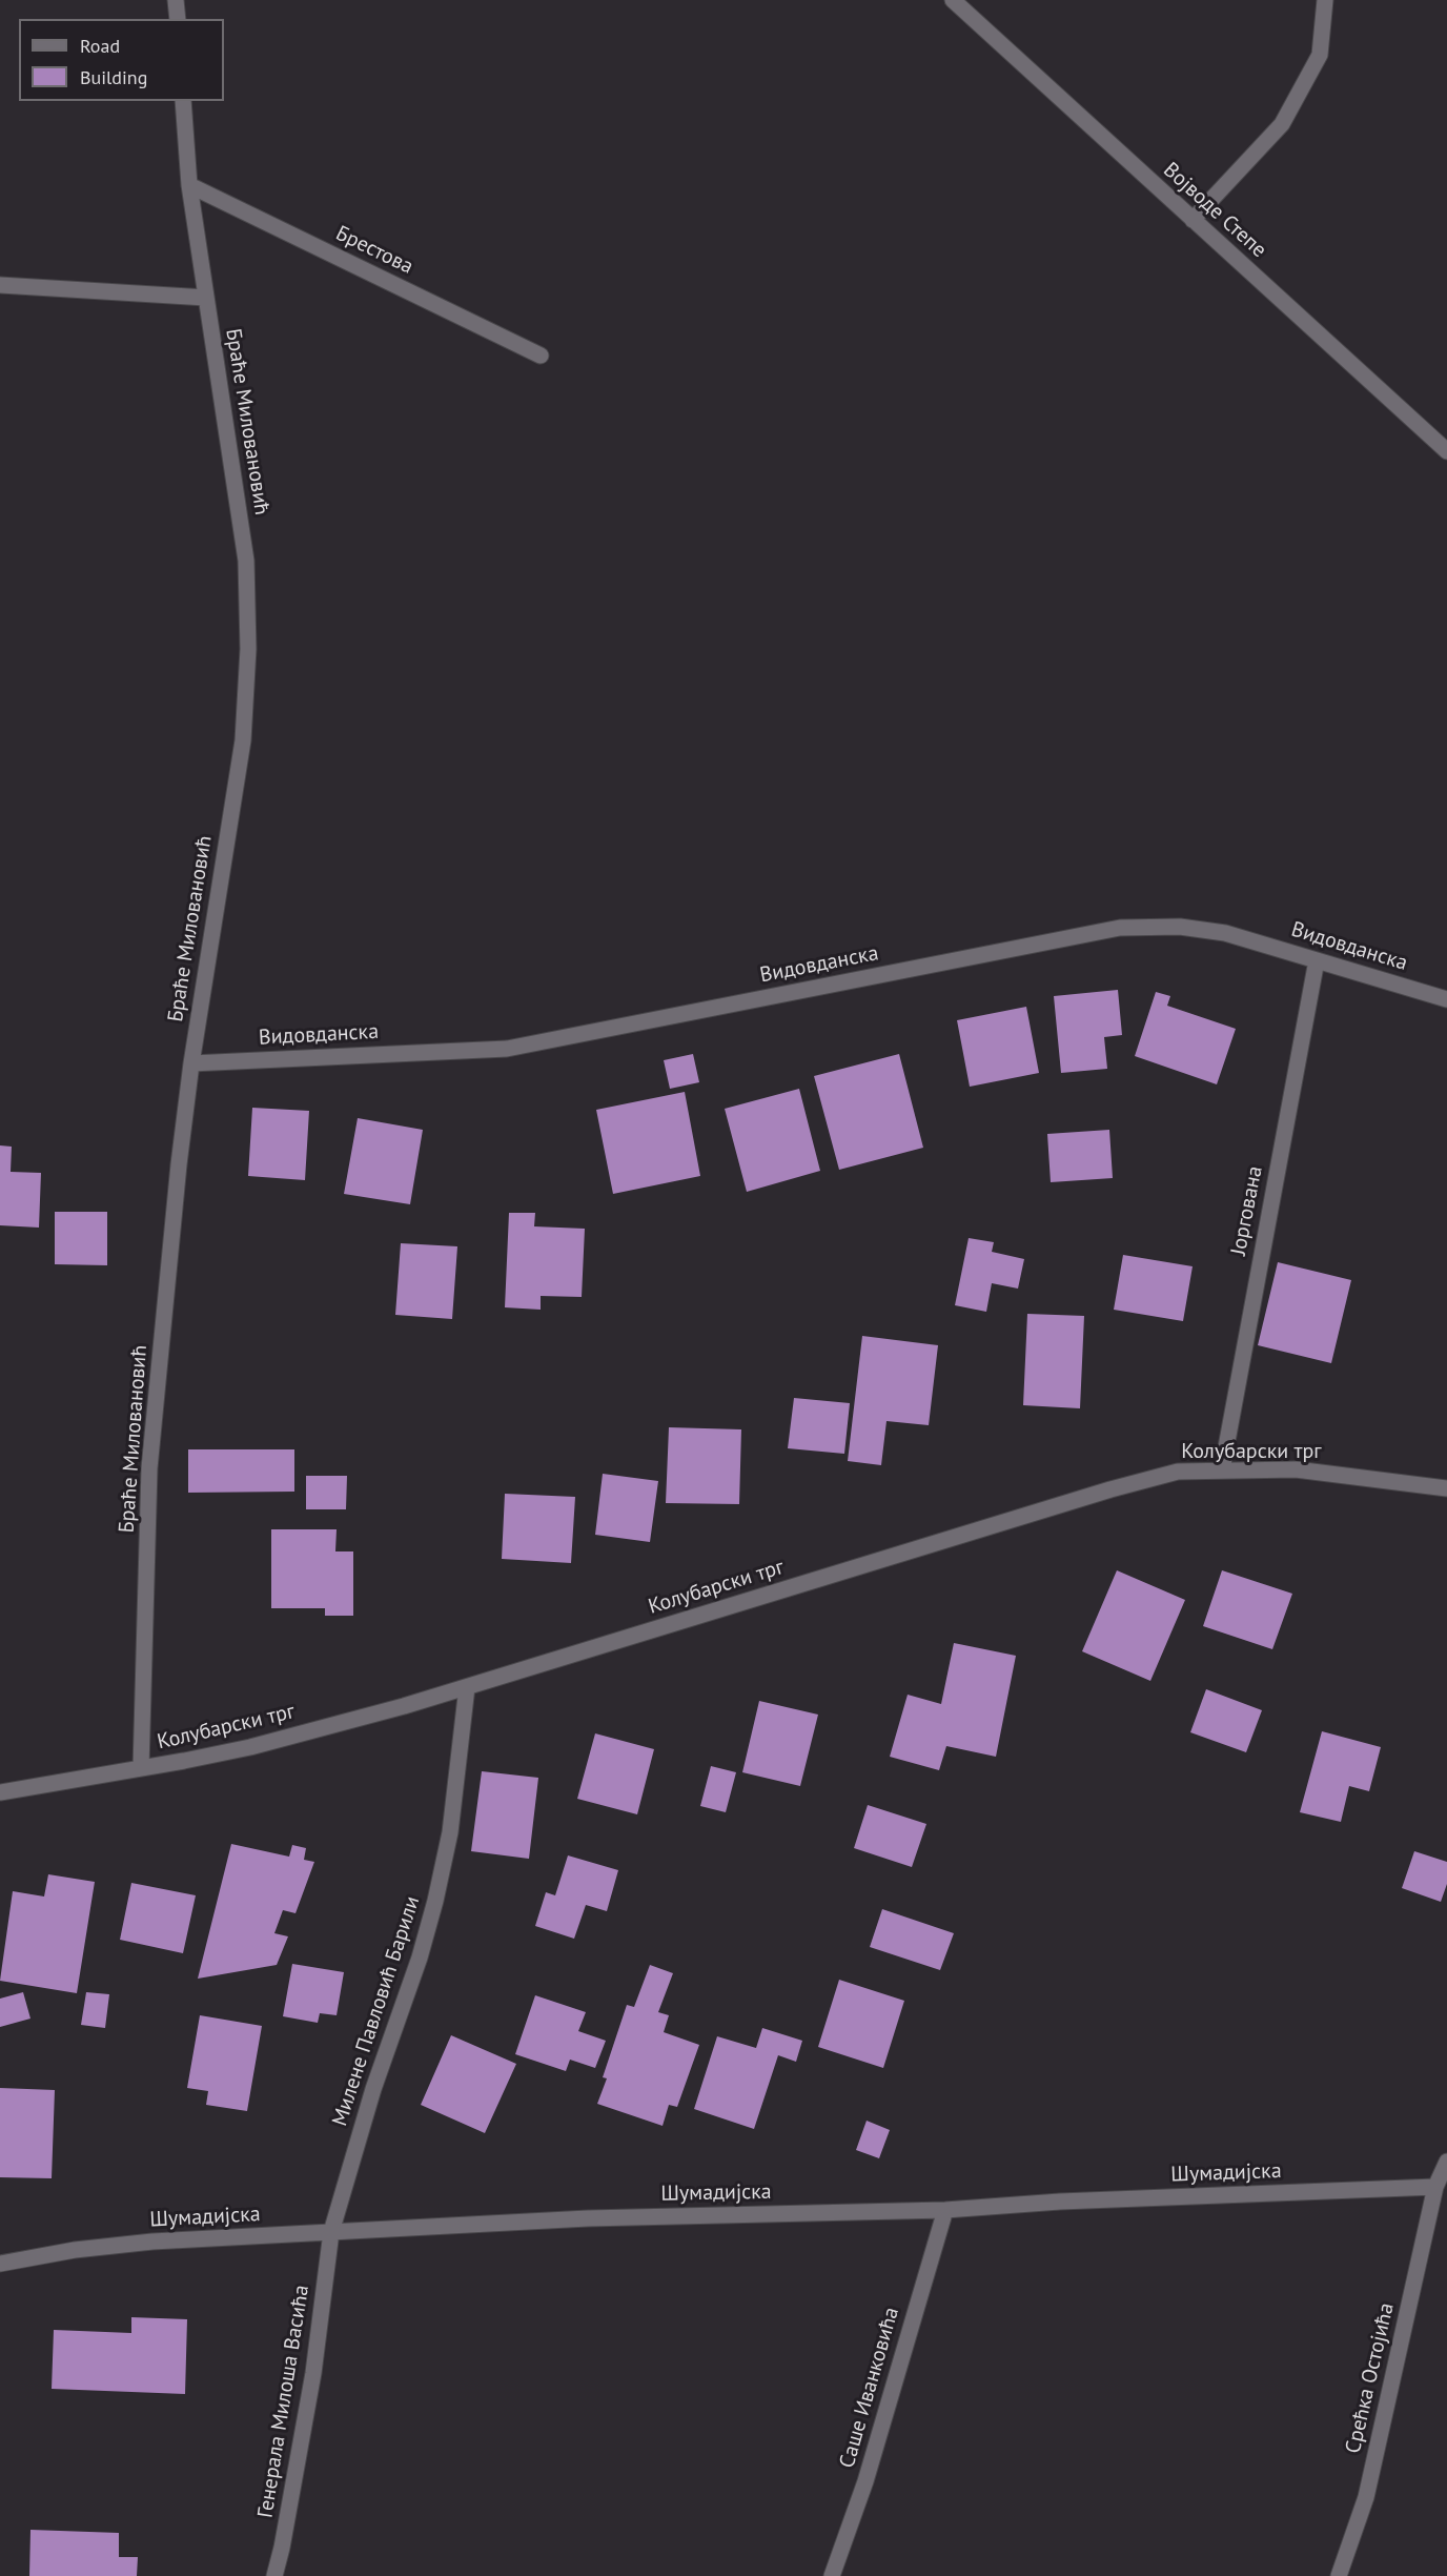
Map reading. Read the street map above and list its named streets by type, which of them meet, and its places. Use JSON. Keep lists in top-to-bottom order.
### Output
{
  "streets": {
    "street": [
      "Војводе Степе",
      "Брестова",
      "Браће Миловановић",
      "Видовданска",
      "Јоргована",
      "Колубарски трг",
      "Милене Павловић Барили",
      "Шумадијска",
      "Срећка Остојића",
      "Саше Иванковића",
      "Генерала Милоша Васића"
    ]
  },
  "crossings": [
    ["Брестова", "Браће Миловановић"],
    ["Браће Миловановић", "Видовданска"],
    ["Браће Миловановић", "Колубарски трг"],
    ["Видовданска", "Јоргована"],
    ["Јоргована", "Колубарски трг"],
    ["Колубарски трг", "Милене Павловић Барили"],
    ["Милене Павловић Барили", "Шумадијска"],
    ["Милене Павловић Барили", "Генерала Милоша Васића"],
    ["Шумадијска", "Срећка Остојића"],
    ["Шумадијска", "Саше Иванковића"],
    ["Шумадијска", "Генерала Милоша Васића"]
  ],
  "legend": ["Road", "Building"]
}
